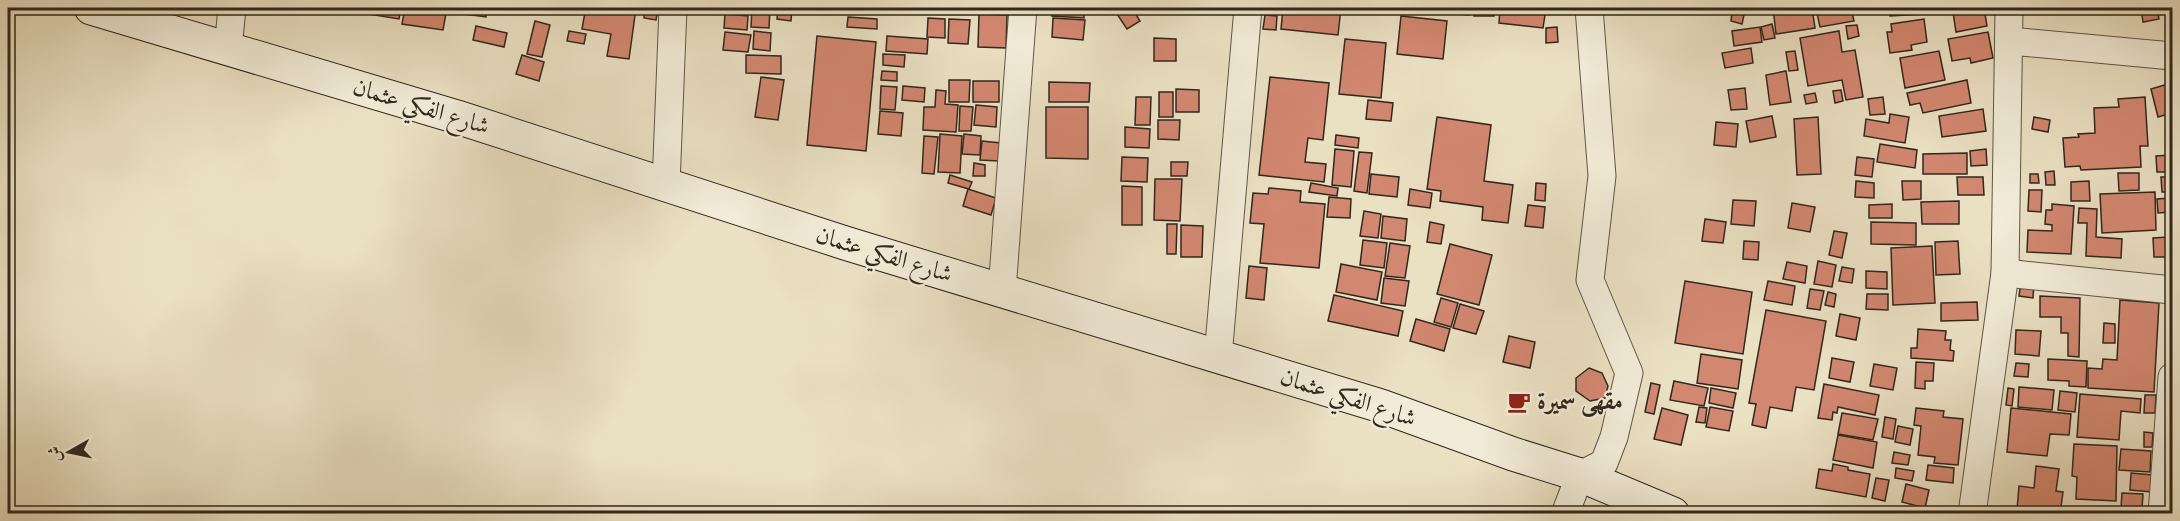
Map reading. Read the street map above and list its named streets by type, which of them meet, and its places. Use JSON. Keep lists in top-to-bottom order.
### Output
{
  "streets": {
    "street": ["شارع الفكي عثمان"]
  },
  "places": {
    "cafe": ["مقهى سميرة"]
  },
  "north": "left"
}
